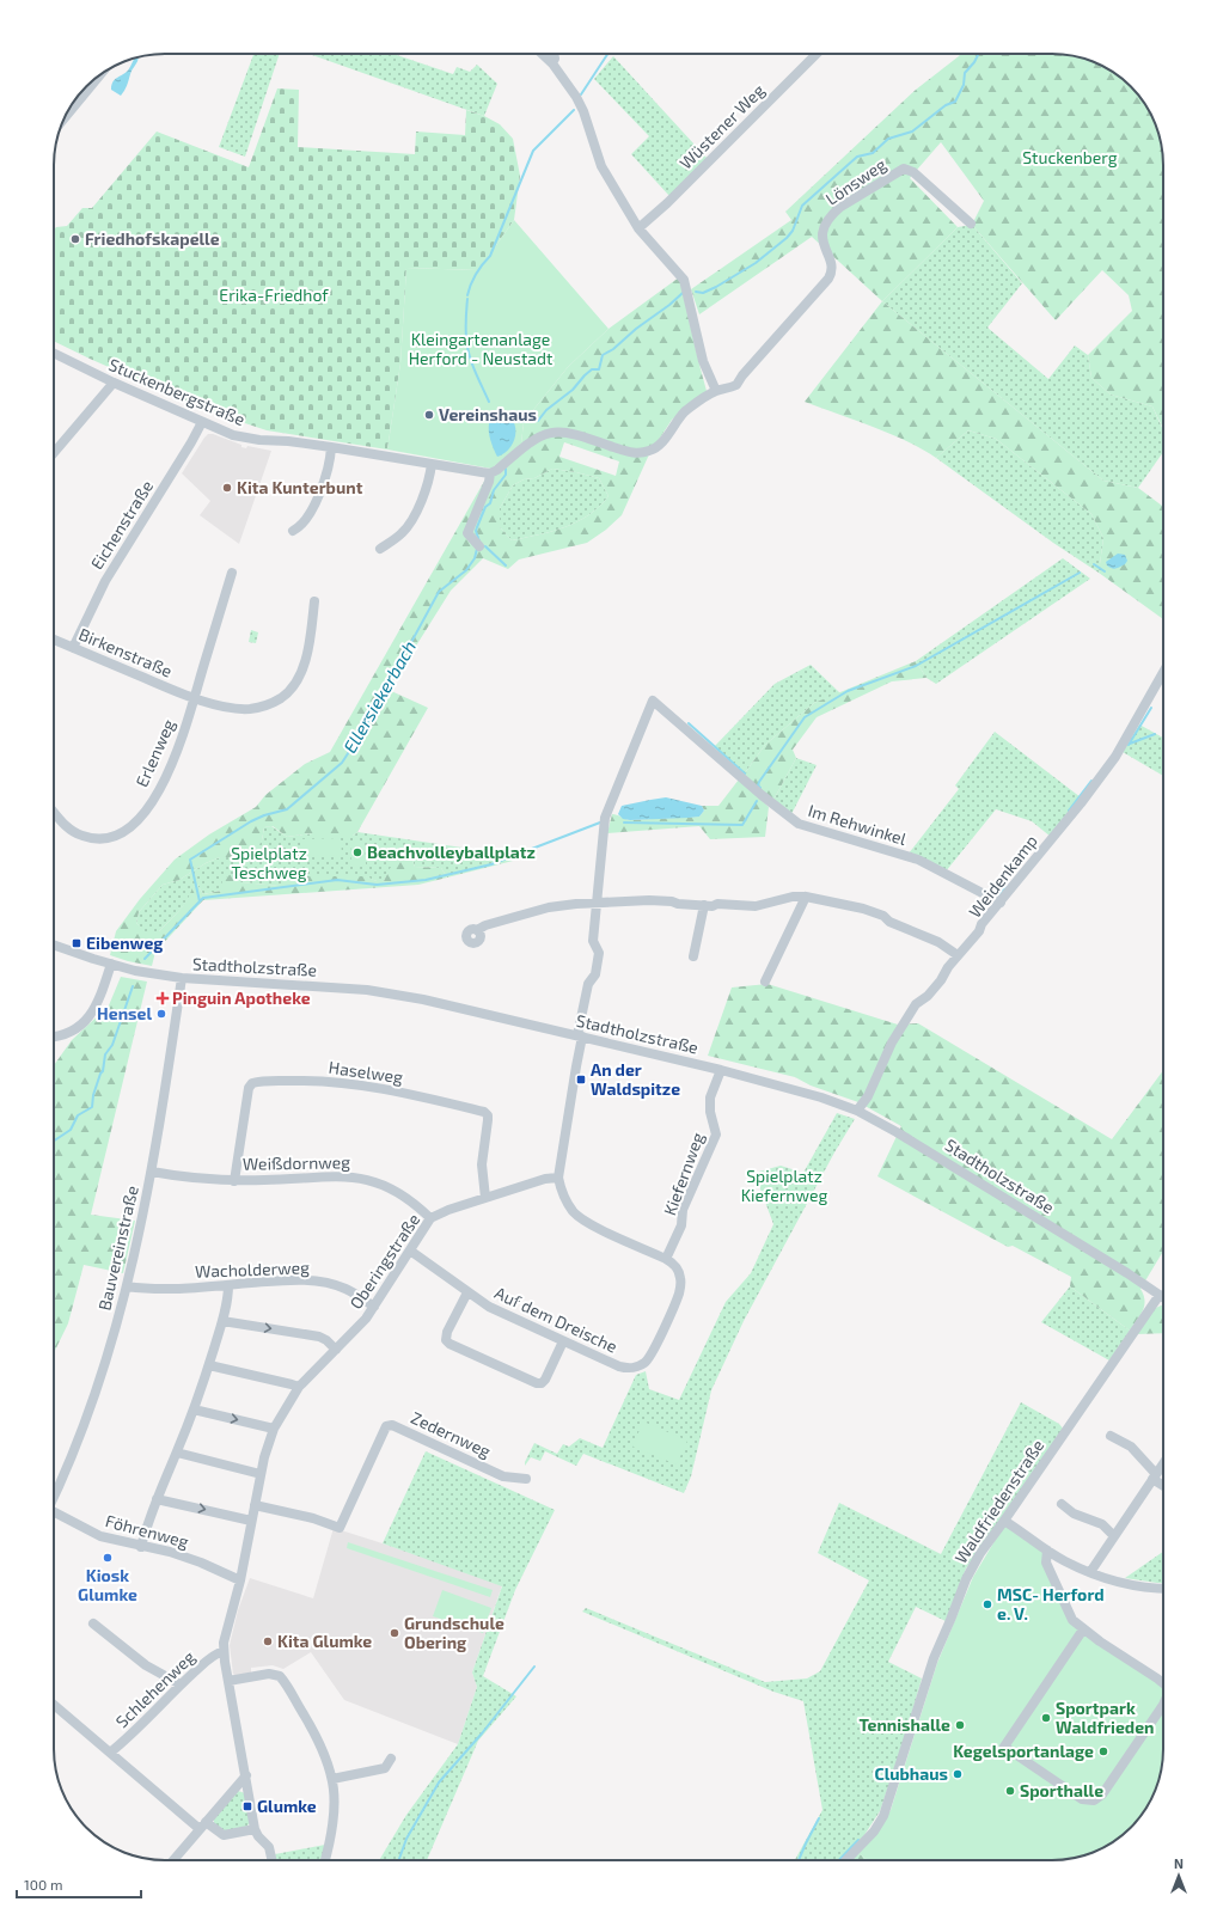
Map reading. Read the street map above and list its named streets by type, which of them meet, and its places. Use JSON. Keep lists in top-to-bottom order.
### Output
{
  "streets": {
    "street": [
      "Wüstener Weg",
      "Lönsweg",
      "Stuckenbergstraße",
      "Eichenstraße",
      "Birkenstraße",
      "Erlenweg",
      "Im Rehwinkel",
      "Weidenkamp",
      "Stadtholzstraße",
      "Haselweg",
      "Weißdornweg",
      "Kiefernweg",
      "Bauvereinstraße",
      "Oberingstraße",
      "Wacholderweg",
      "Auf dem Dreische",
      "Zedernweg",
      "Waldfriedenstraße",
      "Föhrenweg",
      "Schlehenweg"
    ]
  },
  "crossings": [
    ["Stuckenbergstraße", "Eichenstraße"],
    ["Eichenstraße", "Birkenstraße"],
    ["Birkenstraße", "Erlenweg"],
    ["Im Rehwinkel", "Weidenkamp"],
    ["Weidenkamp", "Stadtholzstraße"],
    ["Stadtholzstraße", "Kiefernweg"],
    ["Stadtholzstraße", "Bauvereinstraße"],
    ["Stadtholzstraße", "Waldfriedenstraße"],
    ["Haselweg", "Weißdornweg"],
    ["Haselweg", "Oberingstraße"],
    ["Weißdornweg", "Bauvereinstraße"],
    ["Weißdornweg", "Oberingstraße"],
    ["Kiefernweg", "Auf dem Dreische"],
    ["Bauvereinstraße", "Wacholderweg"],
    ["Oberingstraße", "Wacholderweg"],
    ["Oberingstraße", "Auf dem Dreische"],
    ["Oberingstraße", "Zedernweg"],
    ["Oberingstraße", "Föhrenweg"],
    ["Oberingstraße", "Schlehenweg"]
  ],
  "water": ["Ellersiekerbach"],
  "parks": [
    "Stuckenberg",
    "Erika-Friedhof",
    "Kleingartenanlage Herford - Neustadt",
    "Spielplatz Teschweg",
    "Spielplatz Kiefernweg"
  ],
  "places": {
    "other": [
      "Friedhofskapelle",
      "Vereinshaus",
      "Kita Kunterbunt",
      "Beachvolleyballplatz",
      "Hensel",
      "Kiosk Glumke",
      "MSC- Herford e. V.",
      "Grundschule Obering",
      "Kita Glumke",
      "Sportpark Waldfrieden",
      "Tennishalle",
      "Kegelsportanlage",
      "Clubhaus",
      "Sporthalle"
    ],
    "transit": ["Eibenweg", "An der Waldspitze", "Glumke"],
    "health": ["Pinguin Apotheke"]
  },
  "scale_bar": "100 m",
  "north": "top"
}
